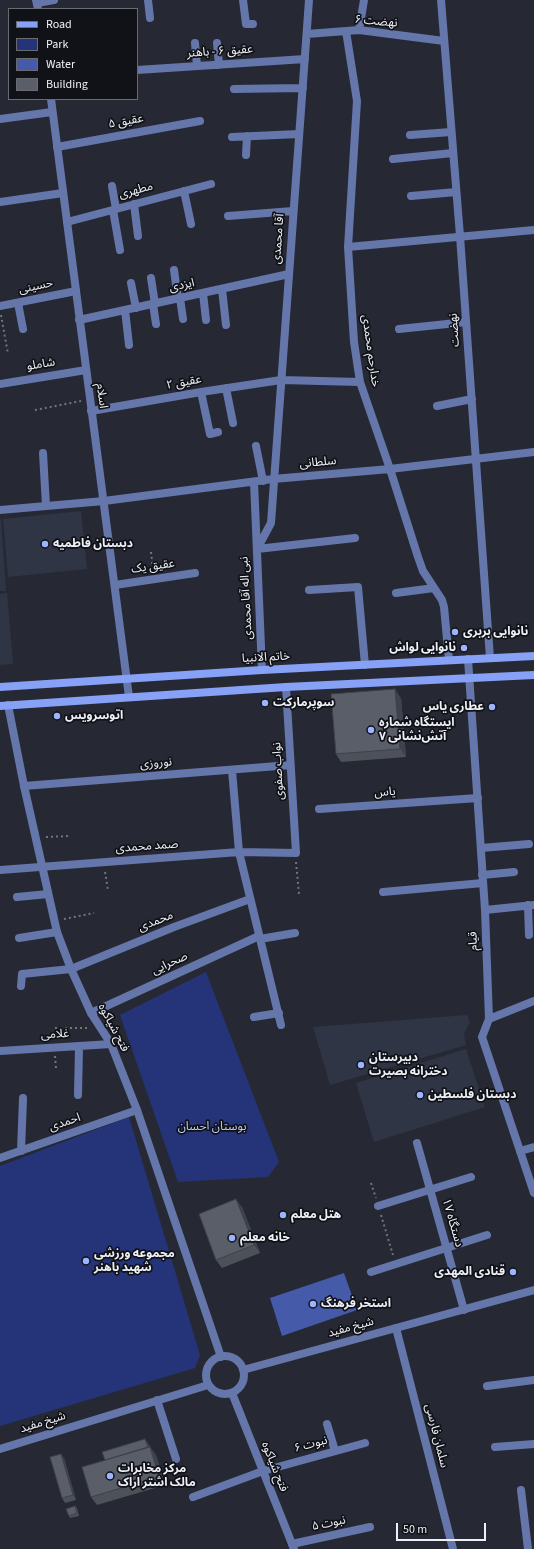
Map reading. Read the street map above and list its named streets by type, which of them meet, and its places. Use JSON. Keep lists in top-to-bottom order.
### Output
{
  "streets": {
    "main road": ["خاتم الانبیا"],
    "street": [
      "نهضت ۶",
      "عقیق ۶ - باهنر",
      "عقیق ۵",
      "مطهری",
      "آقا محمدی",
      "ایزدی",
      "حسینی",
      "نهضت",
      "خدارحم محمدی",
      "شاملو",
      "عقیق ۲",
      "اسلام",
      "سلطانی",
      "عقیق یک",
      "نبی اله آقا محمدی",
      "نوروزی",
      "نواب صفوی",
      "یاس",
      "صمد محمدی",
      "محمدی",
      "قیام",
      "صحرایی",
      "فتح شیاکوه",
      "غلامی",
      "احمدی",
      "۱۷ دستگاه",
      "شیخ مفید",
      "سلمان فارسی",
      "نبوت ۶",
      "نبوت ۵"
    ]
  },
  "crossings": [
    ["نهضت ۶", "آقا محمدی"],
    ["نهضت ۶", "نهضت"],
    ["نهضت ۶", "خدارحم محمدی"],
    ["عقیق ۶ - باهنر", "آقا محمدی"],
    ["عقیق ۵", "اسلام"],
    ["مطهری", "اسلام"],
    ["آقا محمدی", "ایزدی"],
    ["آقا محمدی", "عقیق ۲"],
    ["آقا محمدی", "سلطانی"],
    ["آقا محمدی", "نبی اله آقا محمدی"],
    ["ایزدی", "اسلام"],
    ["حسینی", "اسلام"],
    ["نهضت", "سلطانی"],
    ["نهضت", "خاتم الانبیا"],
    ["خدارحم محمدی", "عقیق ۲"],
    ["خدارحم محمدی", "سلطانی"],
    ["خدارحم محمدی", "خاتم الانبیا"],
    ["شاملو", "اسلام"],
    ["عقیق ۲", "اسلام"],
    ["اسلام", "سلطانی"],
    ["اسلام", "عقیق یک"],
    ["اسلام", "خاتم الانبیا"],
    ["سلطانی", "نبی اله آقا محمدی"],
    ["نبی اله آقا محمدی", "خاتم الانبیا"],
    ["خاتم الانبیا", "قیام"],
    ["نوروزی", "نواب صفوی"],
    ["نوروزی", "فتح شیاکوه"],
    ["نواب صفوی", "صمد محمدی"],
    ["یاس", "قیام"],
    ["صمد محمدی", "فتح شیاکوه"],
    ["محمدی", "فتح شیاکوه"],
    ["صحرایی", "فتح شیاکوه"],
    ["فتح شیاکوه", "غلامی"],
    ["فتح شیاکوه", "احمدی"],
    ["فتح شیاکوه", "شیخ مفید"],
    ["فتح شیاکوه", "نبوت ۶"],
    ["فتح شیاکوه", "نبوت ۵"],
    ["۱۷ دستگاه", "شیخ مفید"],
    ["شیخ مفید", "سلمان فارسی"]
  ],
  "parks": ["بوستان احسان"],
  "places": [
    "دبستان فاطمیه",
    "نانوایی بربری",
    "نانوایی لواش",
    "سوپرمارکت",
    "عطاری یاس",
    "اتوسرویس",
    "ایستگاه شماره ۷ آتش‌نشانی",
    "دبیرستان دخترانه بصیرت",
    "دبستان فلسطین",
    "هتل معلم",
    "خانه معلم",
    "مجموعه ورزشی شهید باهنر",
    "قنادی المهدی",
    "استخر فرهنگ",
    "مرکز مخابرات مالک اشتر اراک"
  ],
  "legend": [
    "Road",
    "Park",
    "Water",
    "Building"
  ],
  "scale_bar": "50 m"
}
